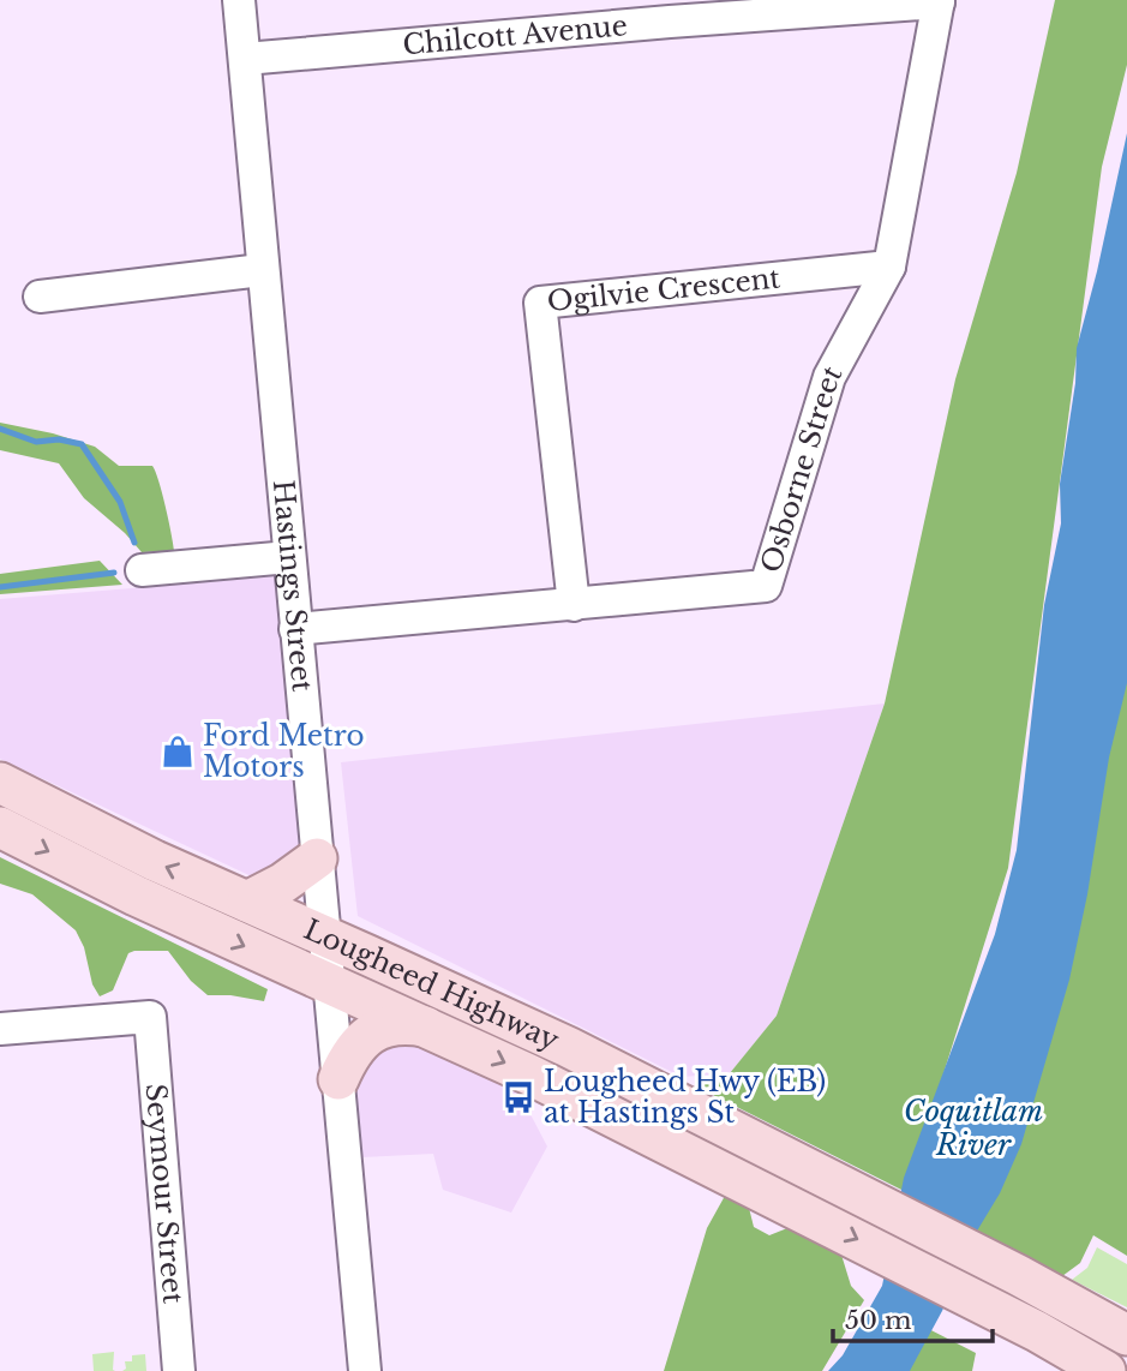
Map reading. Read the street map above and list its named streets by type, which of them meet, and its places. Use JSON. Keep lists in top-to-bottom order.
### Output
{
  "streets": {
    "main road": ["Lougheed Highway"],
    "street": [
      "Chilcott Avenue",
      "Ogilvie Crescent",
      "Osborne Street",
      "Hastings Street",
      "Seymour Street"
    ]
  },
  "crossings": [
    ["Chilcott Avenue", "Osborne Street"],
    ["Chilcott Avenue", "Hastings Street"],
    ["Ogilvie Crescent", "Osborne Street"],
    ["Osborne Street", "Hastings Street"],
    ["Hastings Street", "Lougheed Highway"]
  ],
  "water": ["Coquitlam River"],
  "places": {
    "shop": ["Ford Metro Motors"],
    "bus stop": ["Lougheed Hwy (EB) at Hastings St"]
  },
  "scale_bar": "50 m"
}
